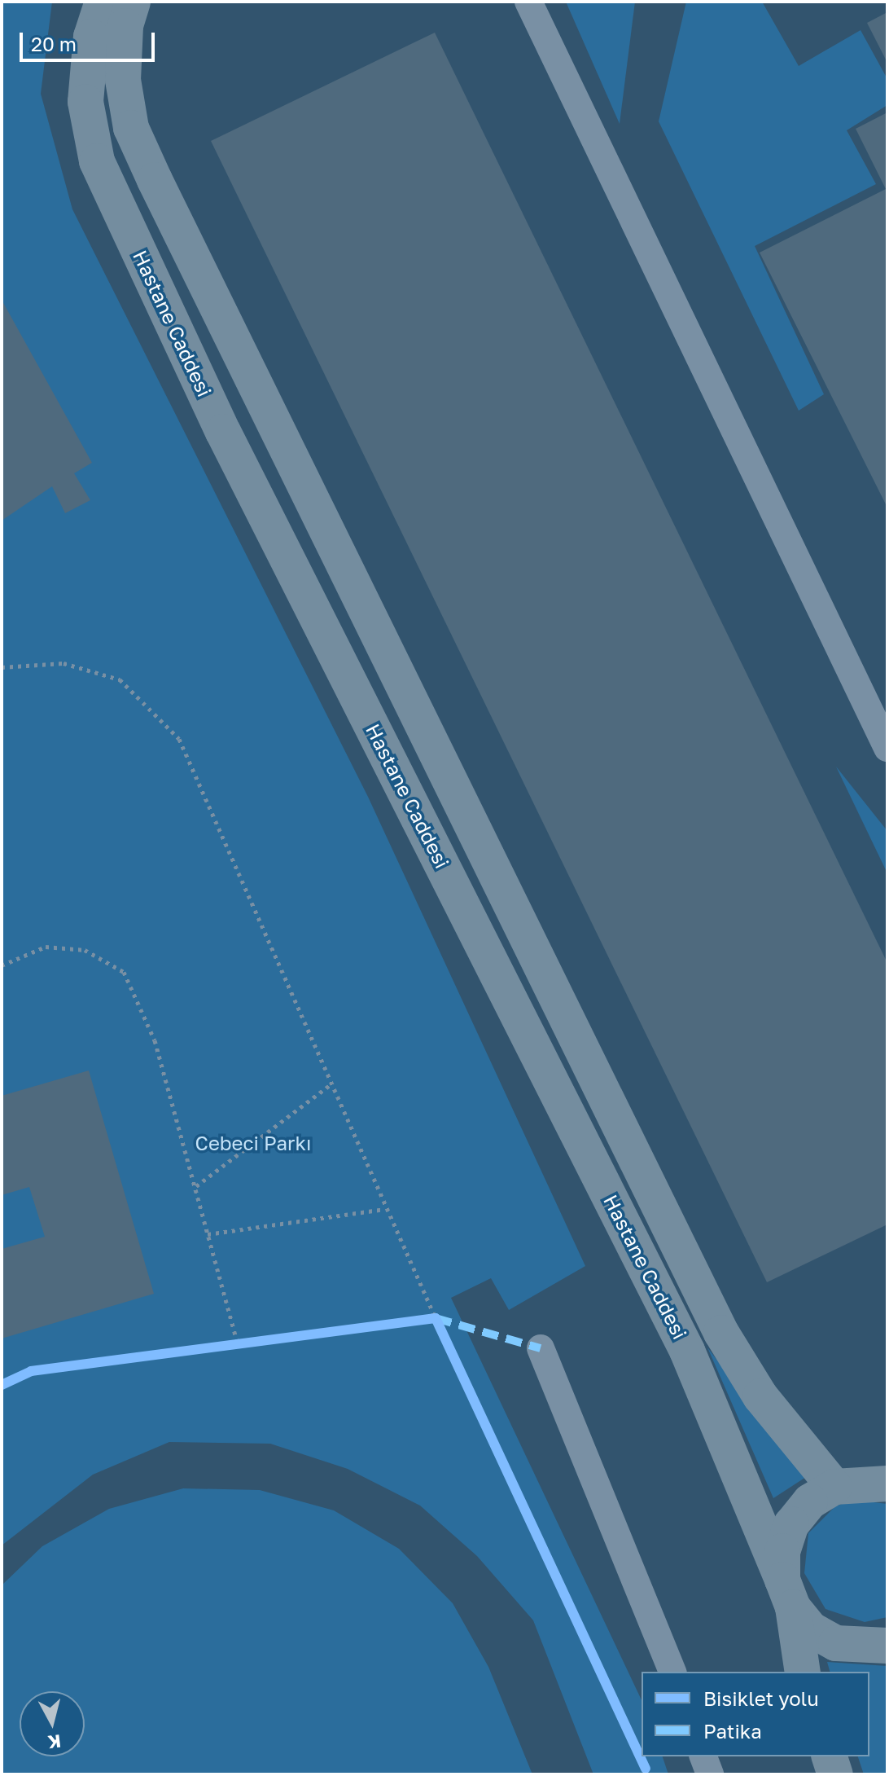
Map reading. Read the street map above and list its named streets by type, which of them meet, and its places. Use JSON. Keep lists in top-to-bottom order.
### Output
{
  "streets": {
    "main road": ["Hastane Caddesi"]
  },
  "parks": ["Cebeci Parkı"],
  "legend": ["Bisiklet yolu", "Patika"],
  "scale_bar": "20 m",
  "north": "bottom"
}
